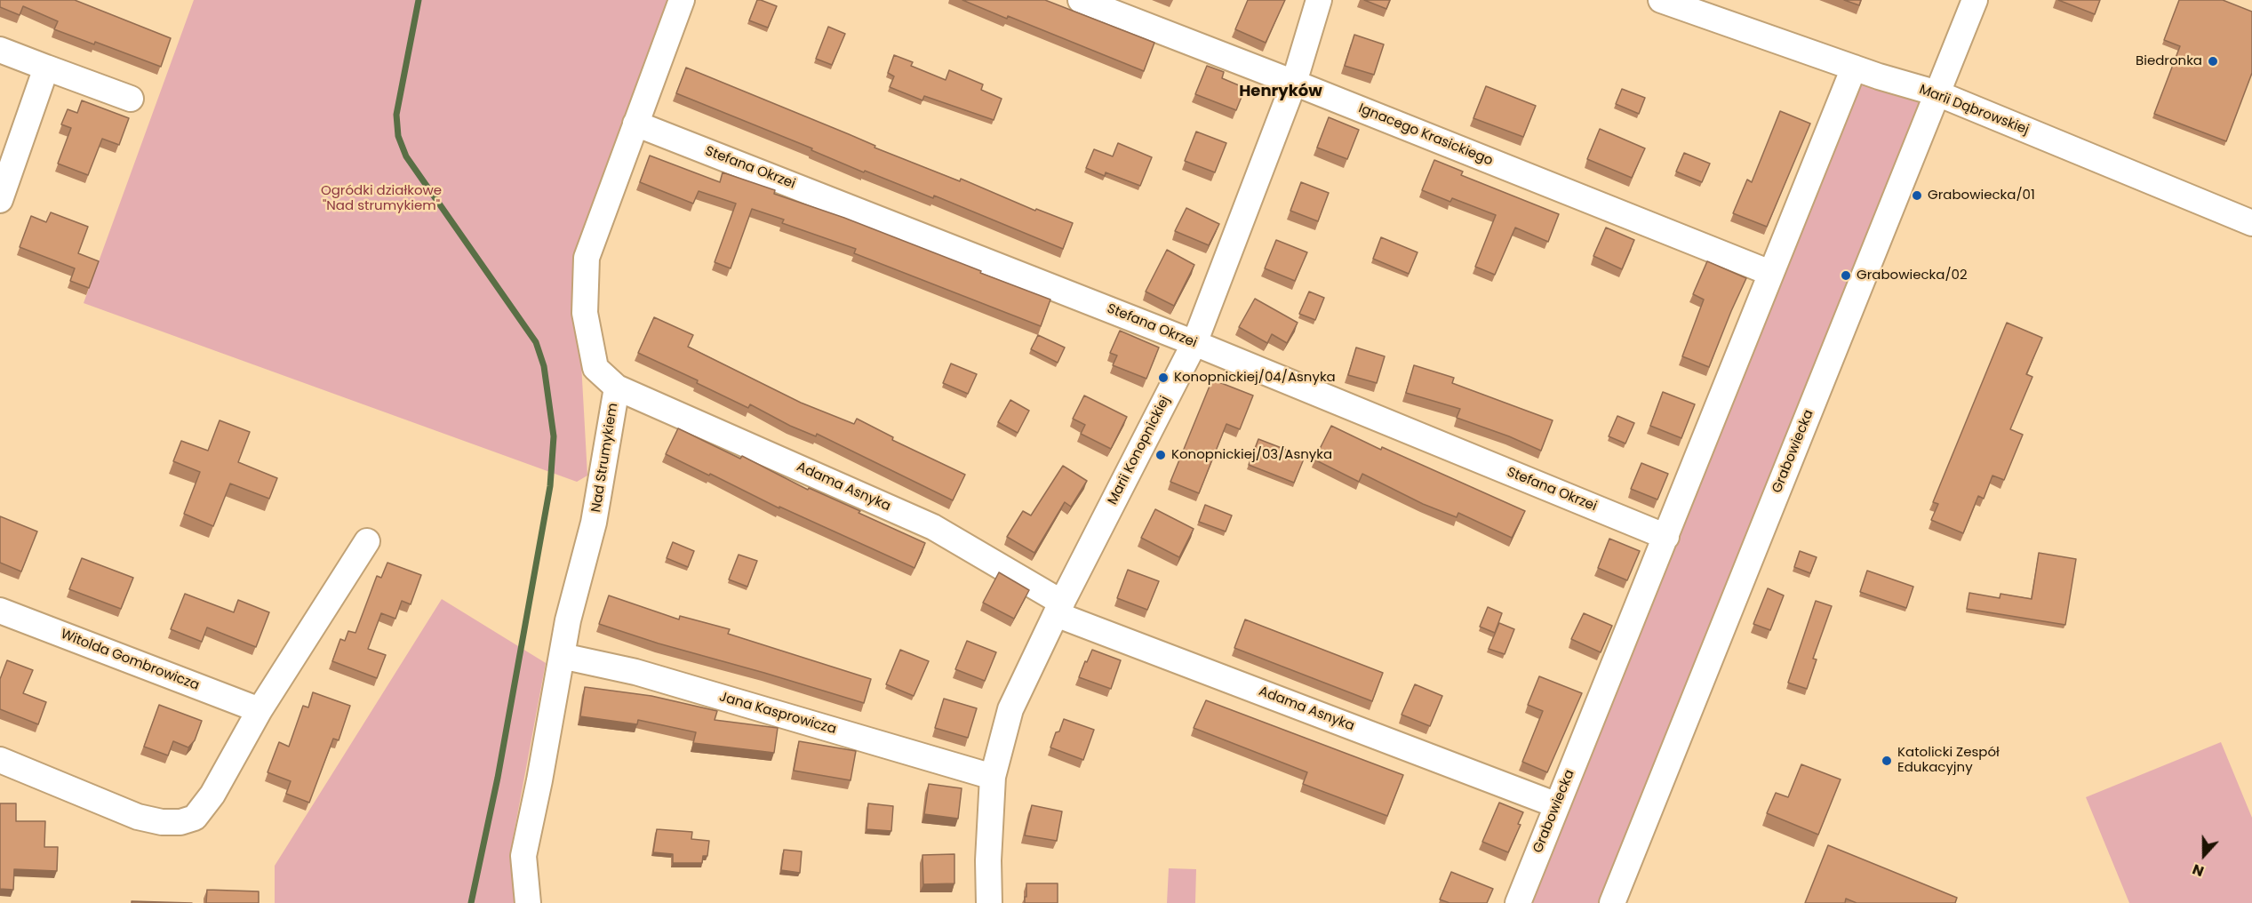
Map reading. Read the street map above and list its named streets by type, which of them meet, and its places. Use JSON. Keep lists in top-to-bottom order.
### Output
{
  "streets": {
    "street": [
      "Marii Dąbrowskiej",
      "Ignacego Krasickiego",
      "Stefana Okrzei",
      "Marii Konopnickiej",
      "Grabowiecka",
      "Nad Strumykiem",
      "Adama Asnyka",
      "Witolda Gombrowicza",
      "Jana Kasprowicza"
    ]
  },
  "crossings": [
    ["Marii Dąbrowskiej", "Grabowiecka"],
    ["Ignacego Krasickiego", "Marii Konopnickiej"],
    ["Ignacego Krasickiego", "Grabowiecka"],
    ["Stefana Okrzei", "Marii Konopnickiej"],
    ["Stefana Okrzei", "Grabowiecka"],
    ["Stefana Okrzei", "Nad Strumykiem"],
    ["Marii Konopnickiej", "Adama Asnyka"],
    ["Marii Konopnickiej", "Jana Kasprowicza"],
    ["Grabowiecka", "Adama Asnyka"],
    ["Nad Strumykiem", "Adama Asnyka"],
    ["Nad Strumykiem", "Jana Kasprowicza"]
  ],
  "districts": ["Henryków"],
  "parks": ["Ogródki działkowe \"Nad strumykiem\""],
  "places": [
    "Biedronka",
    "Grabowiecka/01",
    "Grabowiecka/02",
    "Konopnickiej/04/Asnyka",
    "Konopnickiej/03/Asnyka",
    "Katolicki Zespół Edukacyjny"
  ],
  "north": "bottom"
}
